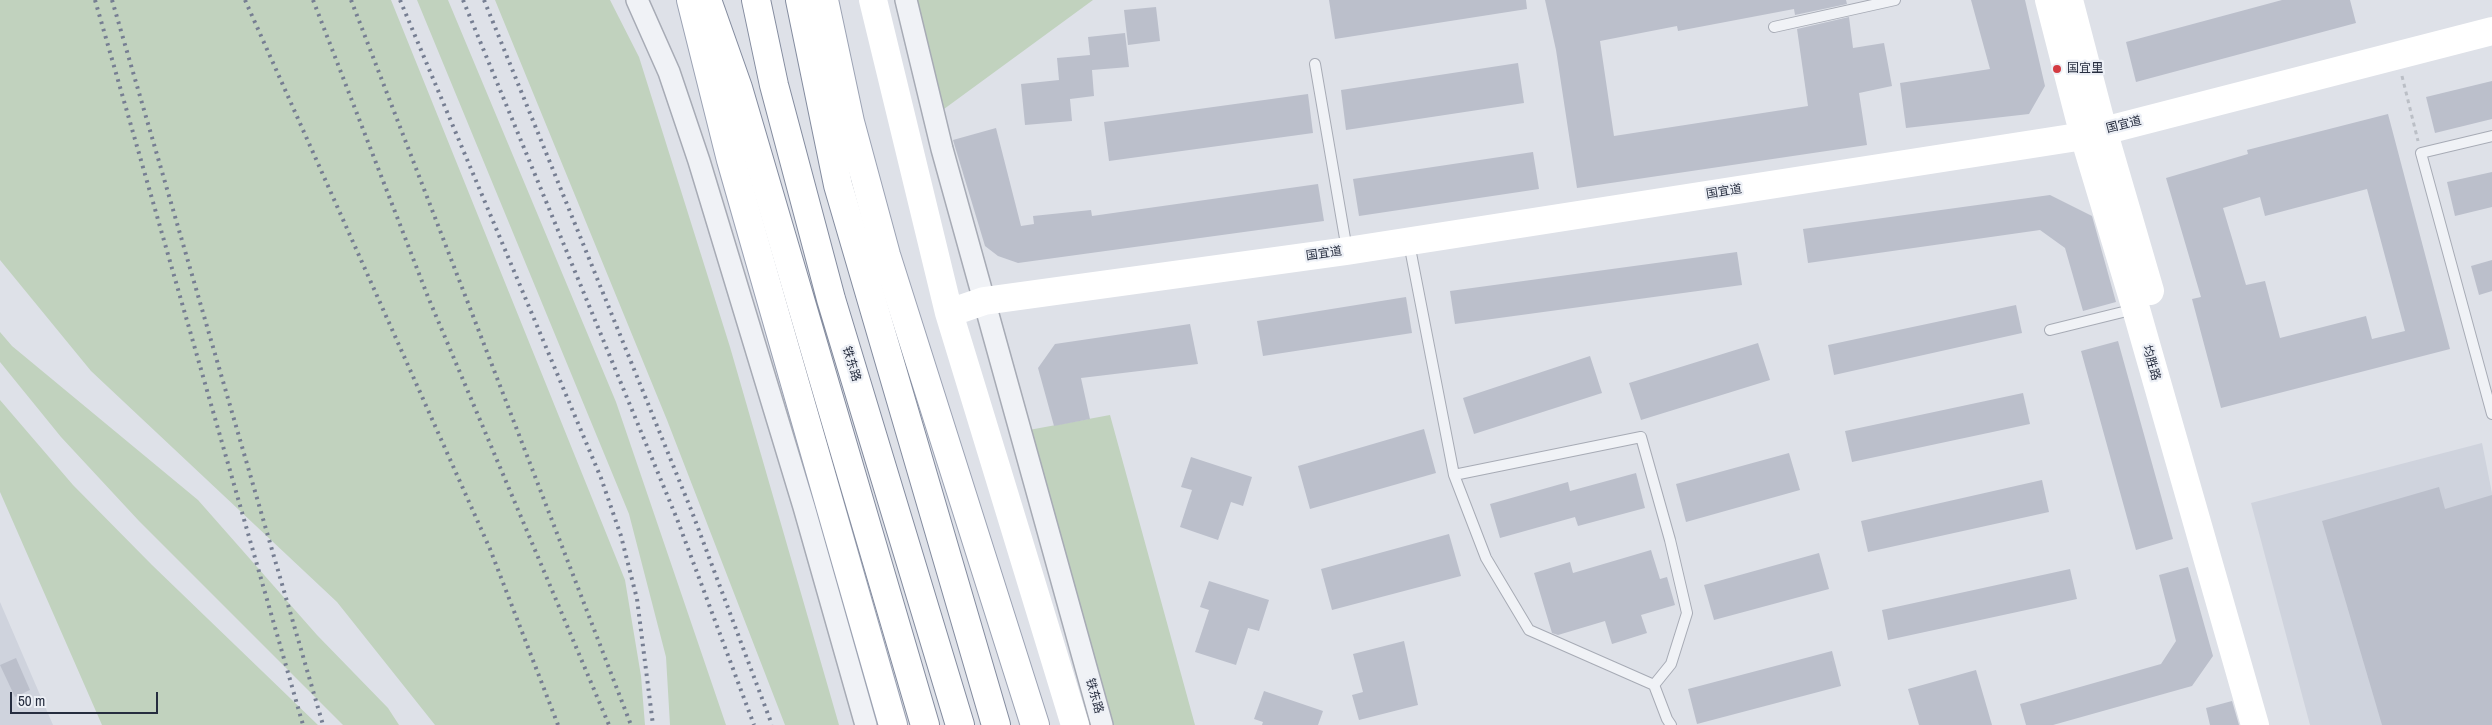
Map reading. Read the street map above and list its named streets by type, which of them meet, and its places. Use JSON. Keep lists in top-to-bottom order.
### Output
{
  "streets": {
    "main road": ["国宜道", "均胜路", "铁东路"]
  },
  "crossings": [
    ["国宜道", "均胜路"],
    ["国宜道", "铁东路"]
  ],
  "places": ["国宜里"],
  "scale_bar": "50 m"
}
